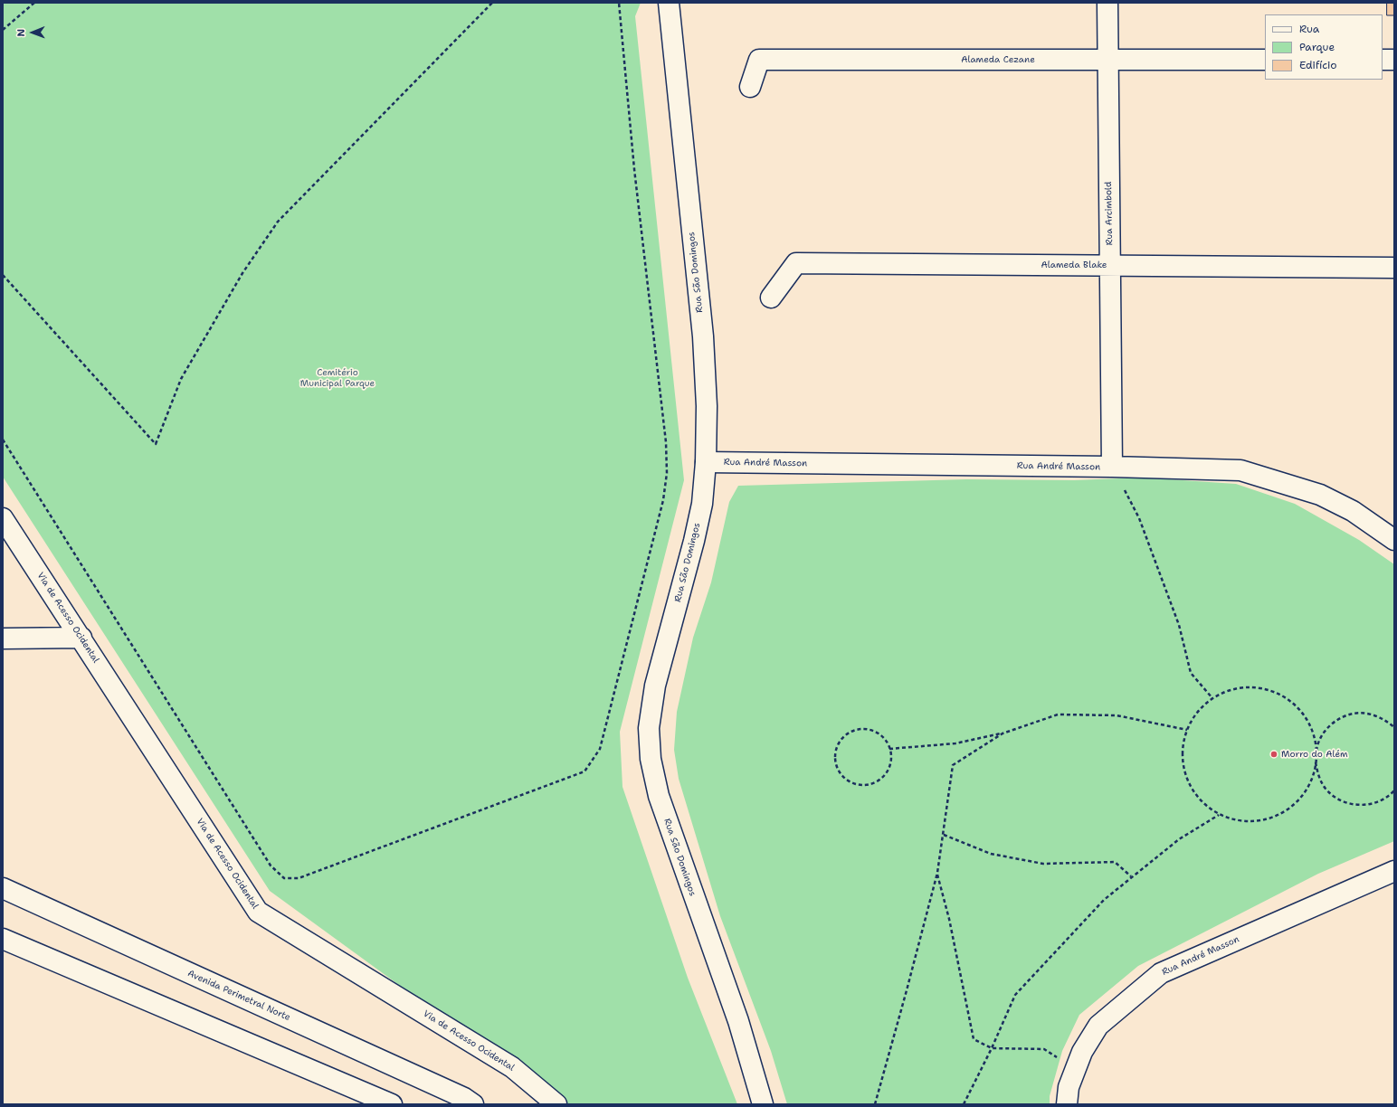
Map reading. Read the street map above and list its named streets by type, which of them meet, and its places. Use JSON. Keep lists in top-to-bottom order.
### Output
{
  "streets": {
    "main road": [
      "Alameda Cezane",
      "Rua Arcimbold",
      "Alameda Blake",
      "Rua São Domingos",
      "Rua André Masson",
      "Via de Acesso Ocidental",
      "Avenida Perimetral Norte"
    ]
  },
  "crossings": [
    ["Alameda Cezane", "Rua Arcimbold"],
    ["Rua Arcimbold", "Alameda Blake"],
    ["Rua Arcimbold", "Rua André Masson"],
    ["Rua São Domingos", "Rua André Masson"]
  ],
  "parks": ["Cemitério Municipal Parque"],
  "places": ["Morro do Além"],
  "legend": ["Rua", "Parque", "Edifício"],
  "north": "left"
}
